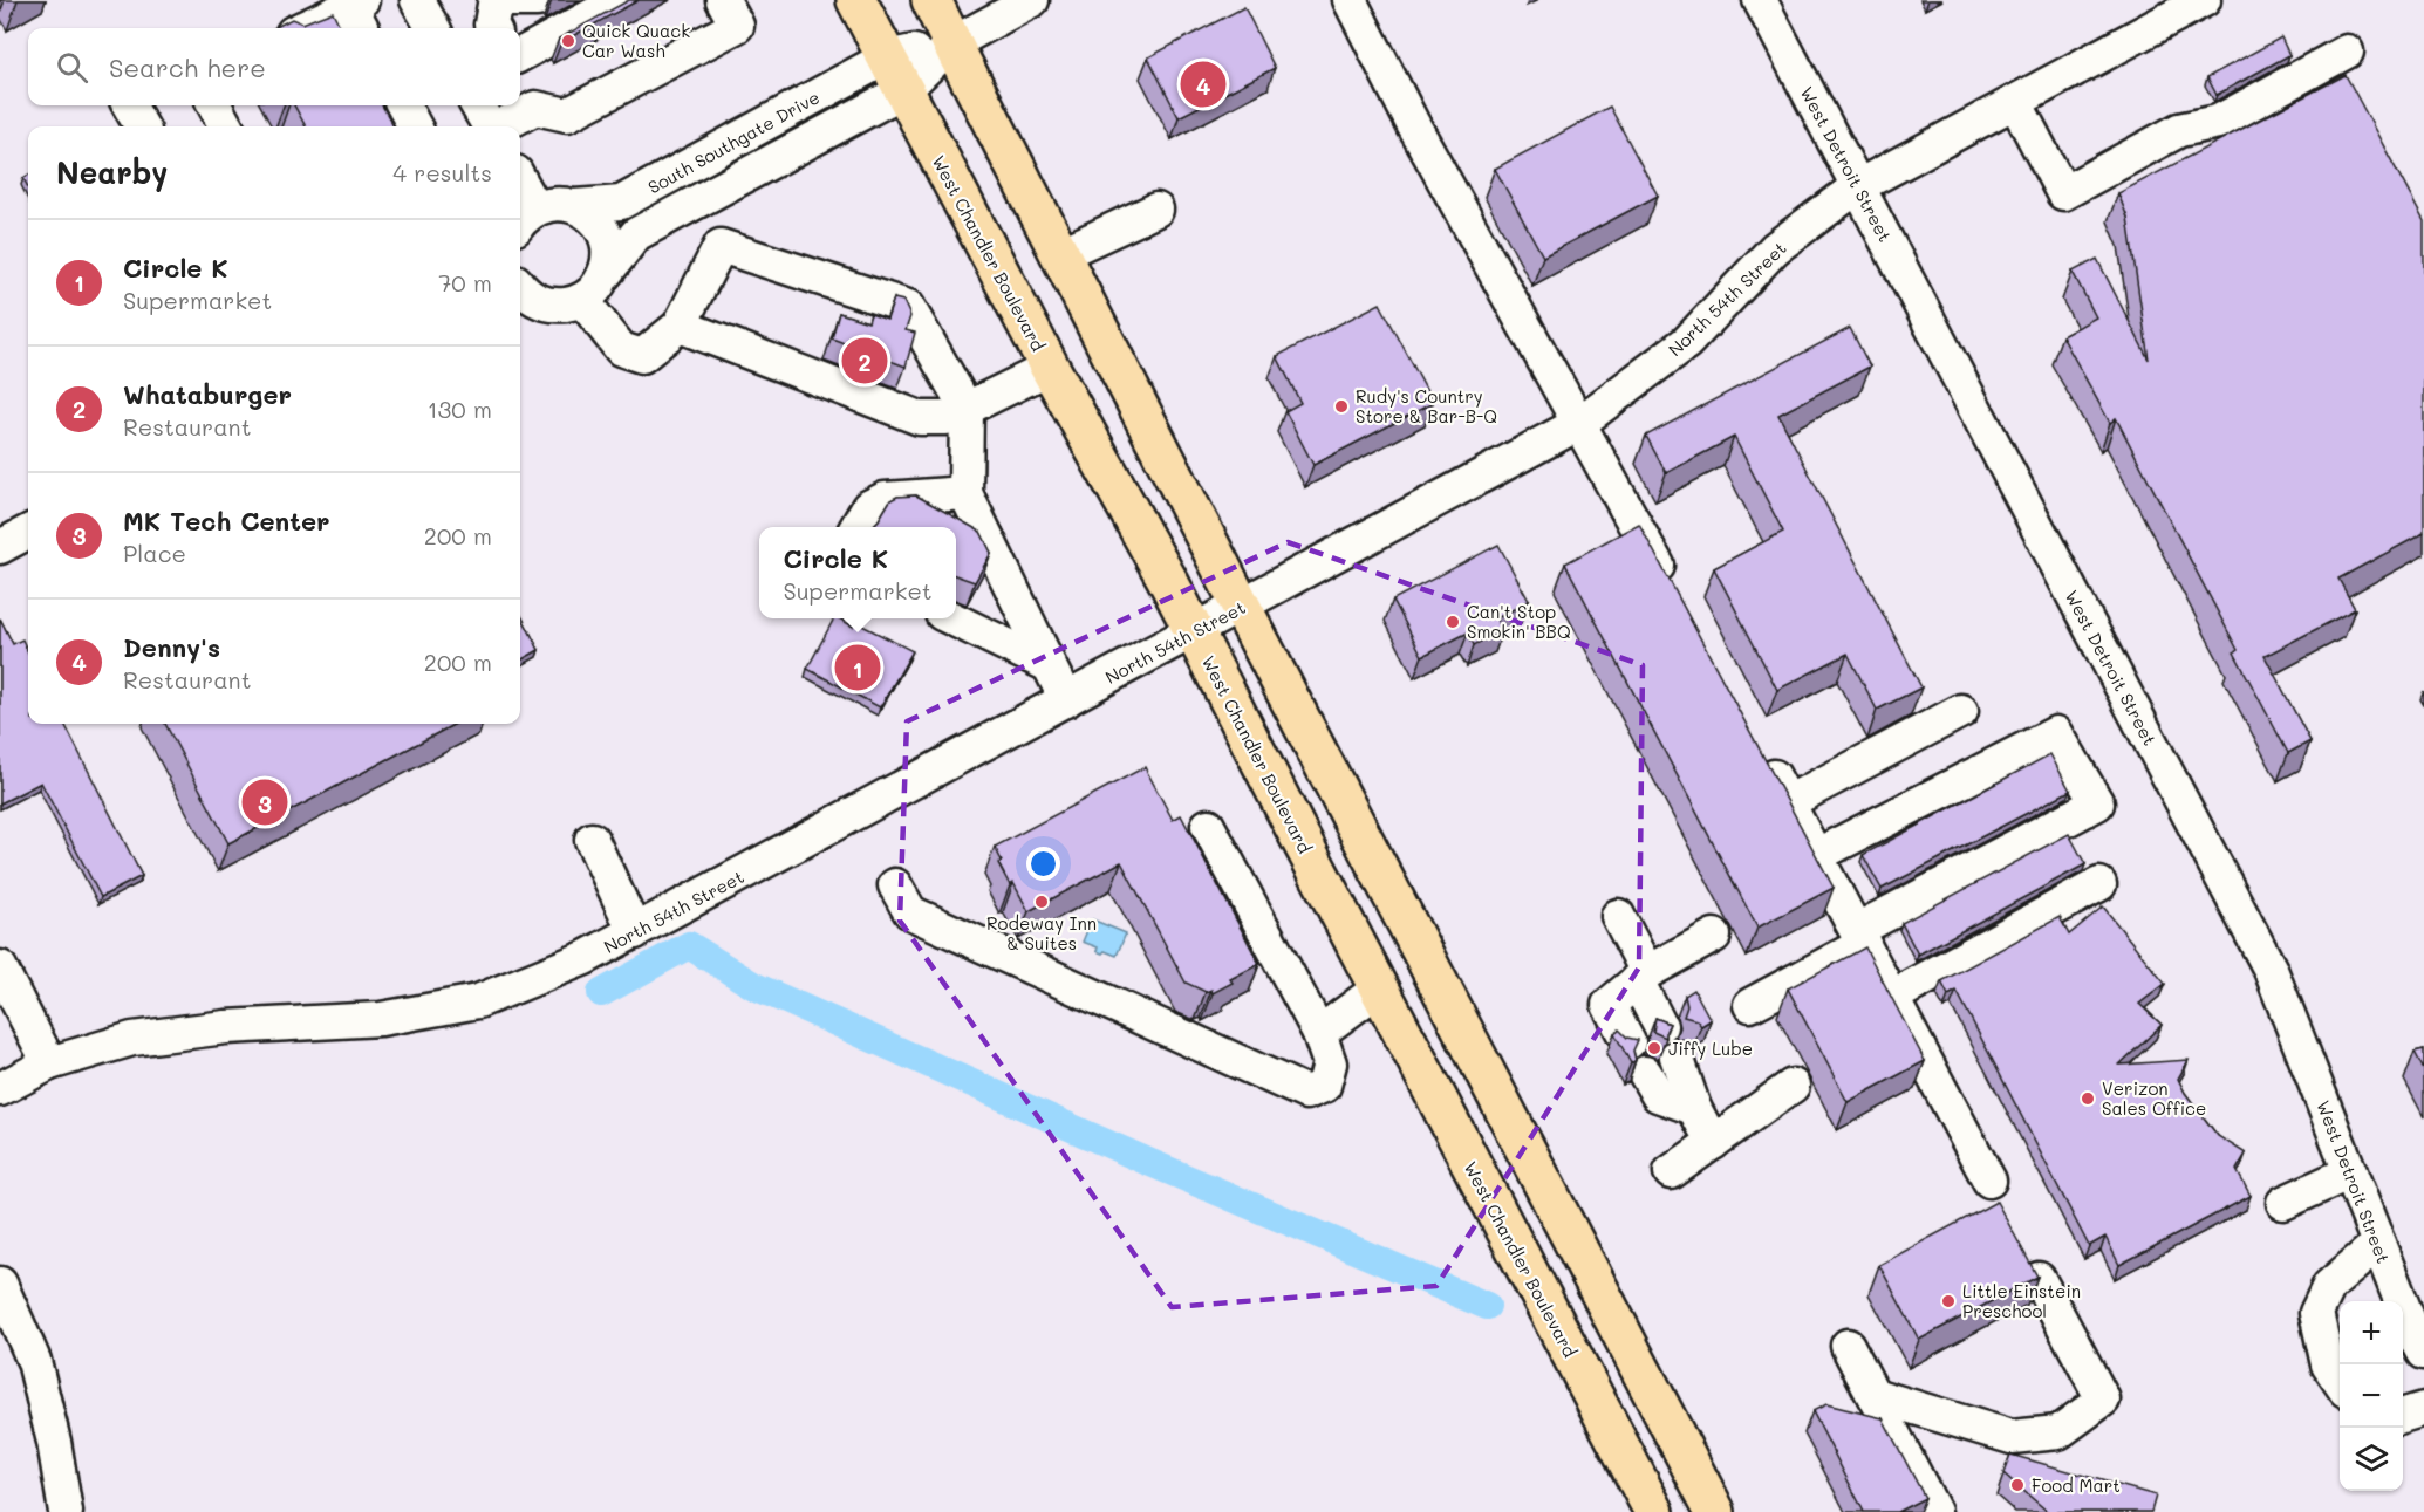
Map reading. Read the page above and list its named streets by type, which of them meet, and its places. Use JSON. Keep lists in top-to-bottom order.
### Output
{
  "streets": {
    "main road": ["West Chandler Boulevard"],
    "street": ["South Southgate Drive", "West Detroit Street", "North 54th Street"]
  },
  "crossings": [
    ["South Southgate Drive", "West Chandler Boulevard"],
    ["West Detroit Street", "North 54th Street"],
    ["West Chandler Boulevard", "North 54th Street"]
  ],
  "places": [
    "Quick Quack Car Wash",
    "Rudy's Country Store & Bar-B-Q",
    "Can't Stop Smokin' BBQ",
    "Rodeway Inn & Suites",
    "Jiffy Lube",
    "Verizon Sales Office",
    "Little Einstein Preschool",
    "Food Mart"
  ],
  "page": {
    "search": "Search here",
    "pins": [
      "4",
      "2",
      "1",
      "3"
    ],
    "heading": ["Nearby", "4 results"],
    "list": [
      {
        "mark": "1",
        "name": "Circle K",
        "note": "Supermarket",
        "value": "70 m"
      },
      {
        "mark": "2",
        "name": "Whataburger",
        "note": "Restaurant",
        "value": "130 m"
      },
      {
        "mark": "3",
        "name": "MK Tech Center",
        "note": "Place",
        "value": "200 m"
      },
      {
        "mark": "4",
        "name": "Denny's",
        "note": "Restaurant",
        "value": "200 m"
      }
    ],
    "popup": ["Circle K", "Supermarket"],
    "map_buttons": ["+", "−"]
  }
}
